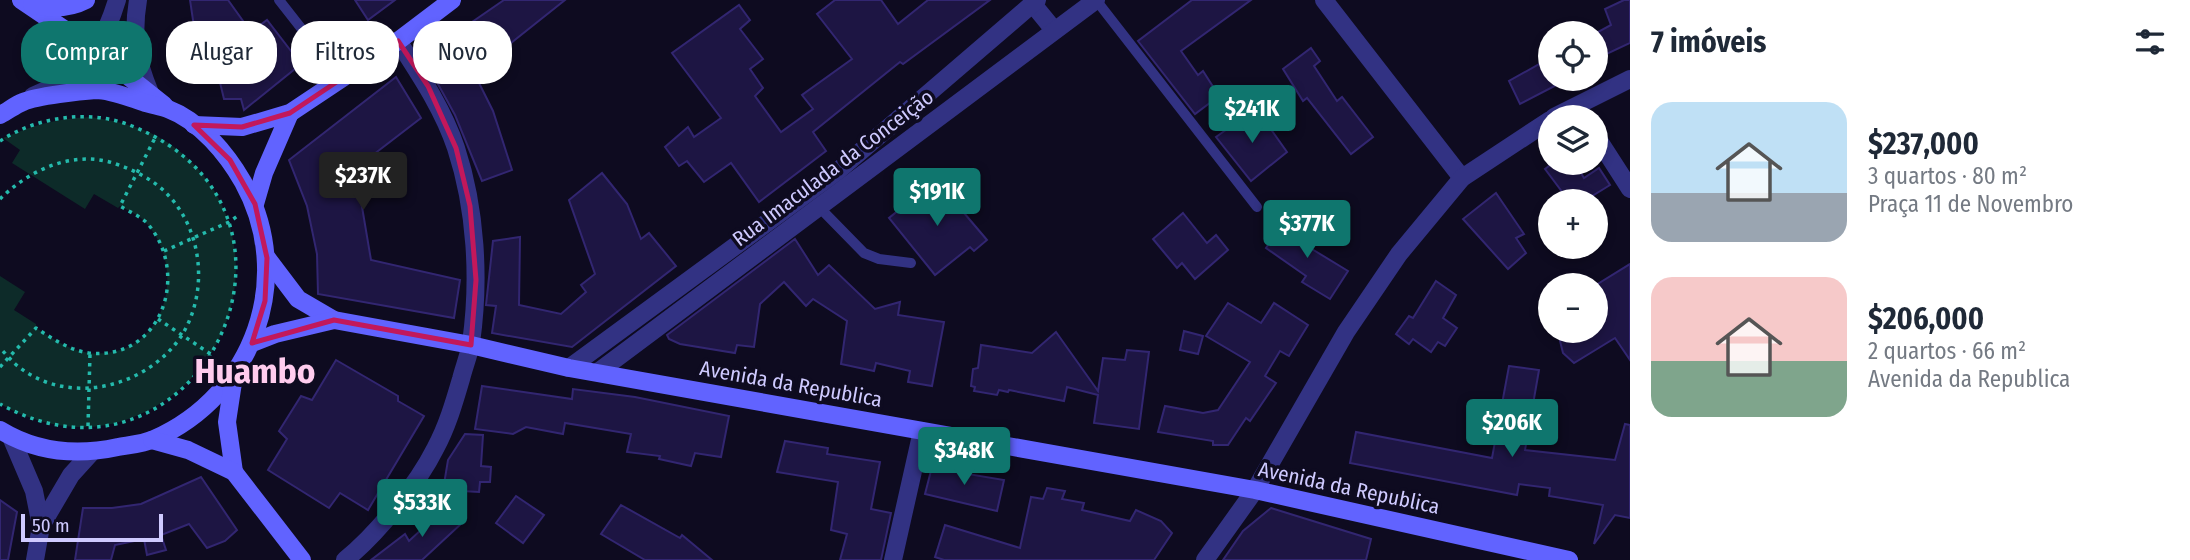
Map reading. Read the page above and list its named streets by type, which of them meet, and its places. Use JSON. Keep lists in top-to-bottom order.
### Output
{
  "streets": {
    "main road": ["Avenida da Republica"],
    "street": ["Rua Imaculada da Conceição"]
  },
  "crossings": [
    ["Rua Imaculada da Conceição", "Avenida da Republica"]
  ],
  "districts": ["Huambo"],
  "scale_bar": "50 m",
  "page": {
    "heading": "7 imóveis",
    "map_buttons": ["+", "−"],
    "chip": [
      "Comprar",
      "Alugar",
      "Filtros",
      "Novo"
    ],
    "list": [
      {
        "name": "$237,000",
        "note": "3 quartos · 80 m² · Praça 11 de Novembro"
      },
      {
        "name": "$206,000",
        "note": "2 quartos · 66 m² · Avenida da Republica"
      }
    ],
    "price": [
      "$241K",
      "$237K",
      "$191K",
      "$377K",
      "$206K",
      "$348K",
      "$533K"
    ],
    "scale": "50 m"
  }
}
